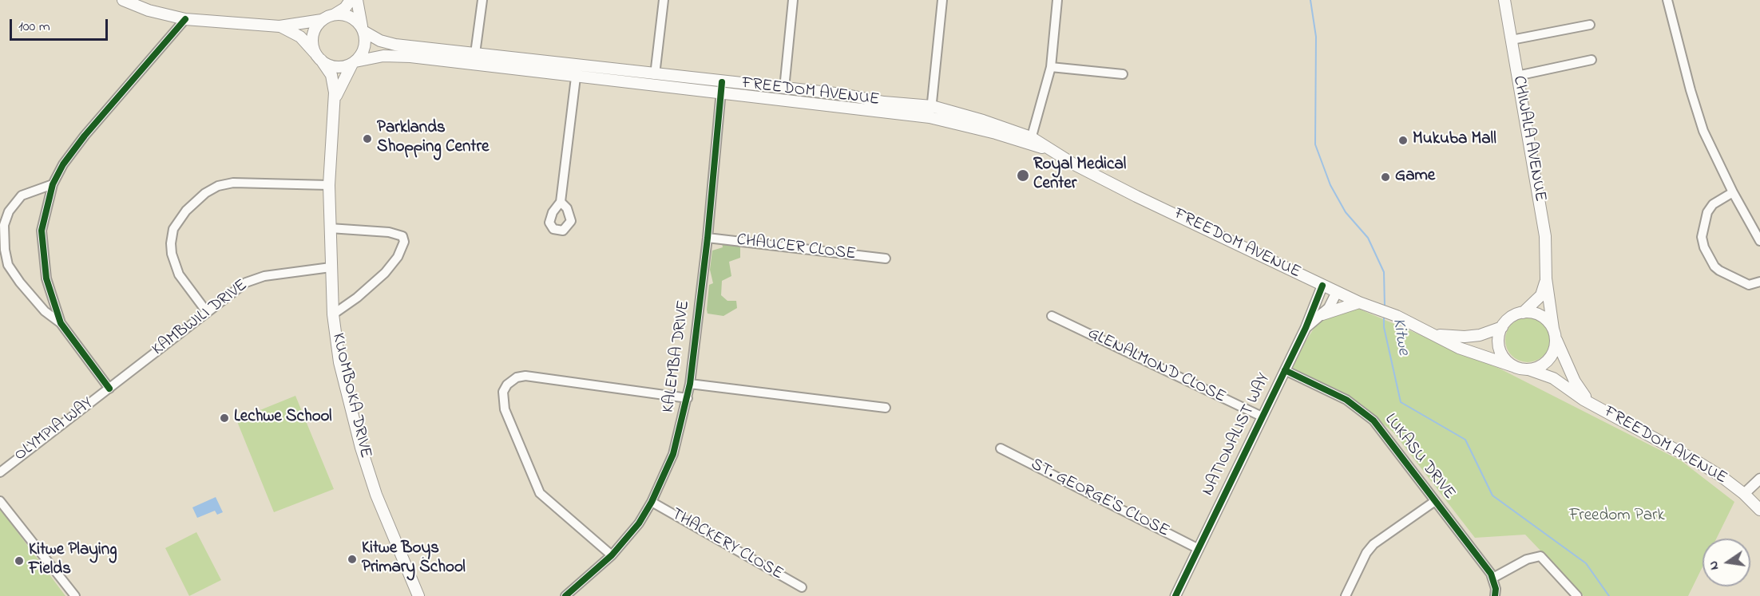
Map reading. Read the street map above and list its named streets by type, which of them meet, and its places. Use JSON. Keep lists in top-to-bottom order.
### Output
{
  "streets": {
    "main road": ["FREEDOM AVENUE", "CHIWALA AVENUE", "KUOMBOKA DRIVE"],
    "street": [
      "CHAUCER CLOSE",
      "KAMBWILI DRIVE",
      "KALEMBA DRIVE",
      "GLENALMOND CLOSE",
      "OLYMPIA WAY",
      "NATIONALIST WAY",
      "LUKASU DRIVE",
      "ST. GEORGE'S CLOSE",
      "THACKERY CLOSE"
    ]
  },
  "crossings": [
    ["FREEDOM AVENUE", "CHIWALA AVENUE"],
    ["FREEDOM AVENUE", "KALEMBA DRIVE"],
    ["FREEDOM AVENUE", "NATIONALIST WAY"],
    ["CHAUCER CLOSE", "KALEMBA DRIVE"],
    ["KAMBWILI DRIVE", "KUOMBOKA DRIVE"],
    ["KAMBWILI DRIVE", "OLYMPIA WAY"],
    ["KALEMBA DRIVE", "THACKERY CLOSE"],
    ["GLENALMOND CLOSE", "NATIONALIST WAY"],
    ["NATIONALIST WAY", "LUKASU DRIVE"],
    ["NATIONALIST WAY", "ST. GEORGE'S CLOSE"]
  ],
  "water": ["Kitwe"],
  "parks": ["Freedom Park"],
  "places": [
    "Parklands Shopping Centre",
    "Mukuba Mall",
    "Royal Medical Center",
    "Game",
    "Lechwe School",
    "Kitwe Boys Primary School",
    "Kitwe Playing Fields"
  ],
  "scale_bar": "100 m",
  "north": "left"
}
